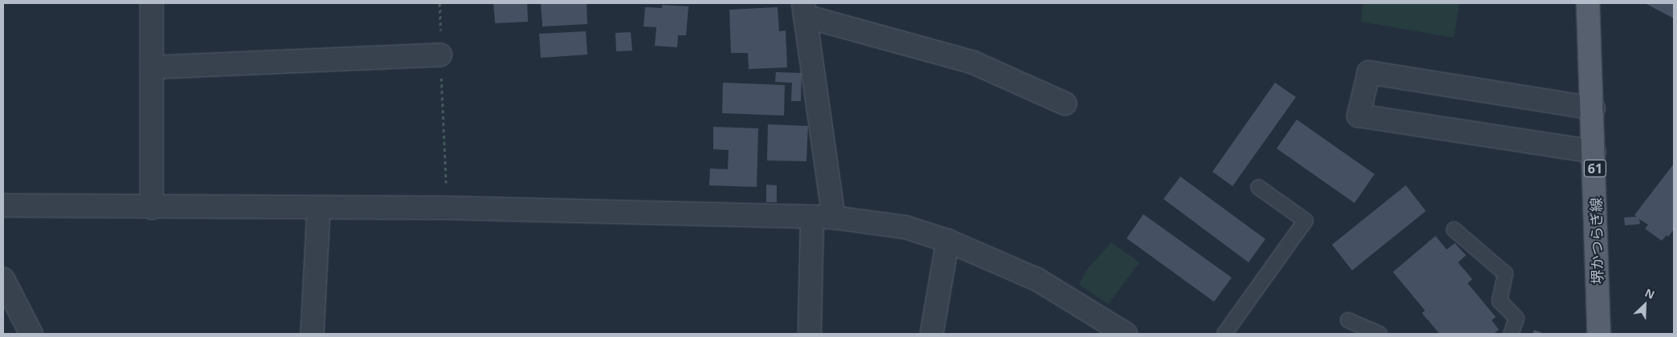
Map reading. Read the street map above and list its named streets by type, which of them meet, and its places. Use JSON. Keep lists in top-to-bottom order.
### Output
{
  "streets": {
    "main road": ["61", "堺かつらぎ線"]
  },
  "north": "top right"
}
